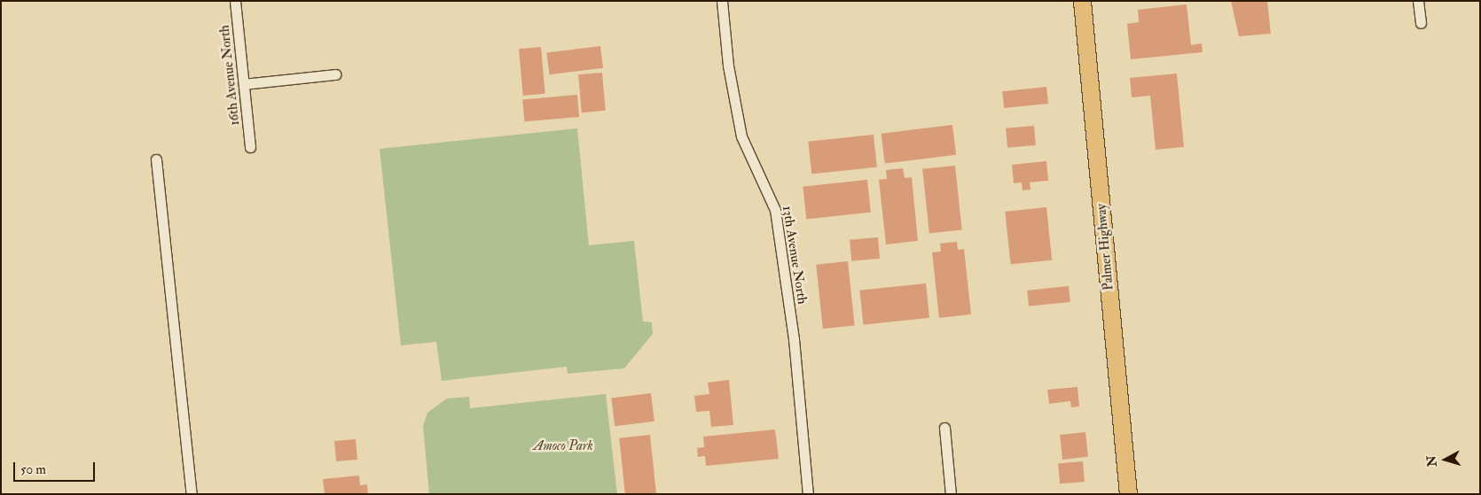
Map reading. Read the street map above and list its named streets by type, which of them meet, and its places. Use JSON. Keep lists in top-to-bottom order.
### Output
{
  "streets": {
    "main road": ["Palmer Highway"],
    "street": ["16th Avenue North", "13th Avenue North"]
  },
  "parks": ["Amoco Park"],
  "scale_bar": "50 m",
  "north": "left"
}
